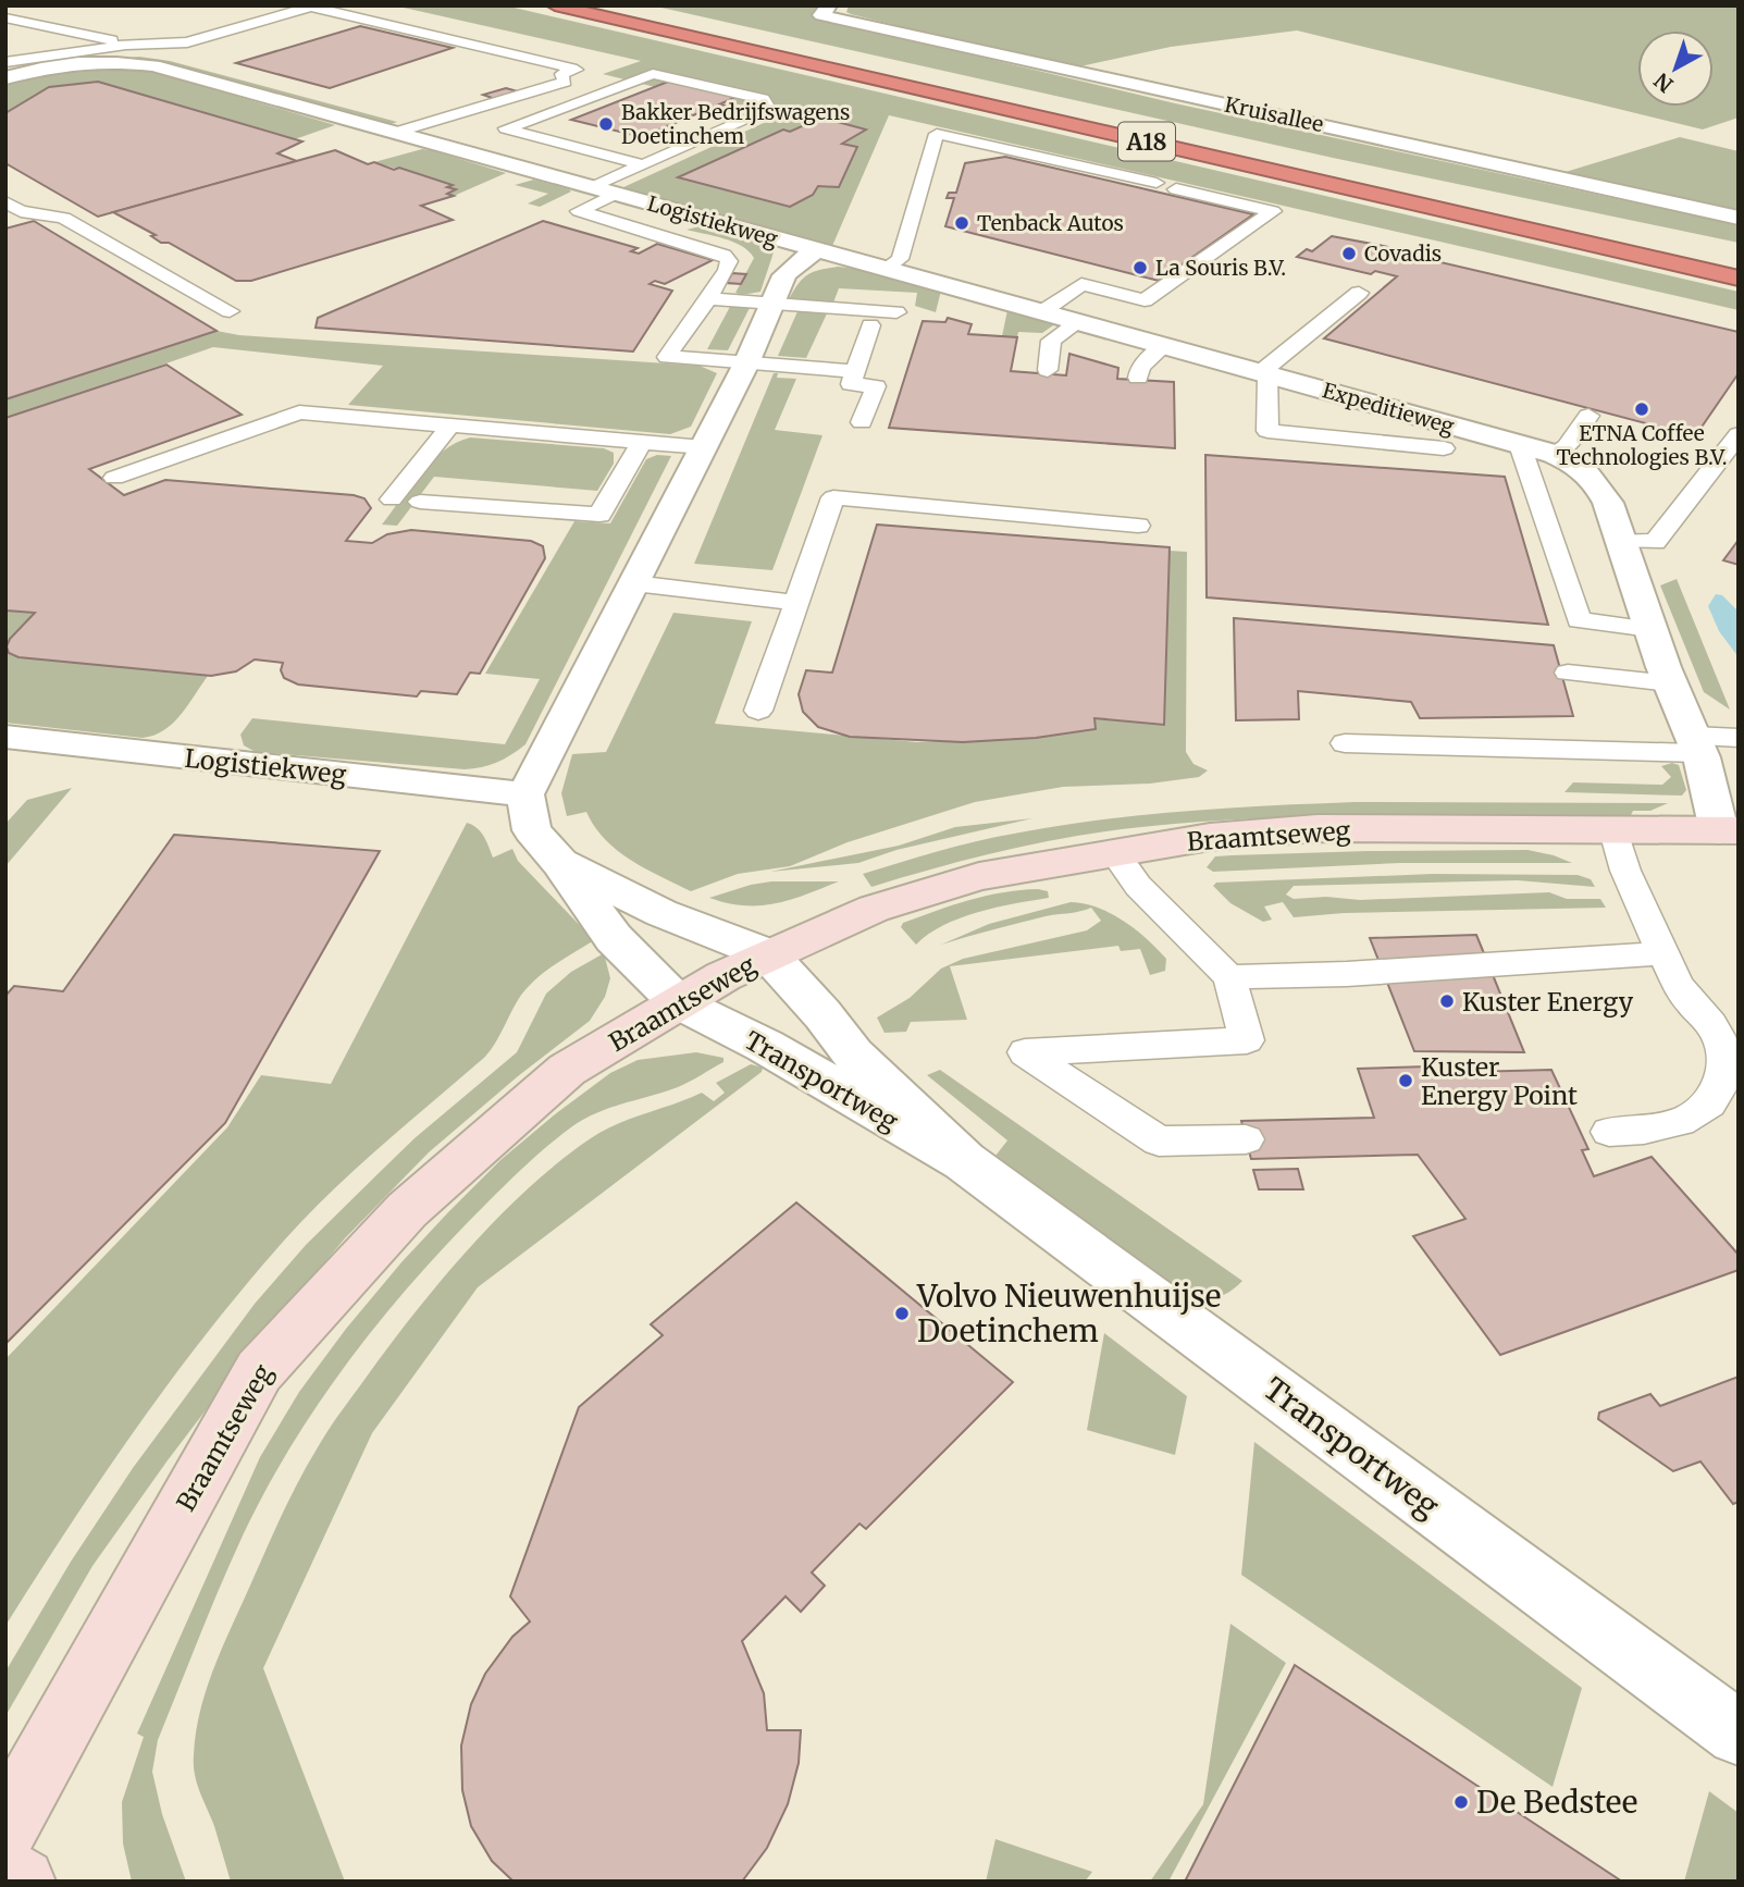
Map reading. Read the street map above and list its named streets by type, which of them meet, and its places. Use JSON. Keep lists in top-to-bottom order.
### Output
{
  "streets": {
    "highway": ["A18"],
    "street": [
      "Kruisallee",
      "Logistiekweg",
      "Expeditieweg",
      "Braamtseweg",
      "Transportweg"
    ]
  },
  "crossings": [
    ["Logistiekweg", "Expeditieweg"],
    ["Expeditieweg", "Braamtseweg"],
    ["Braamtseweg", "Transportweg"]
  ],
  "places": [
    "Bakker Bedrijfswagens Doetinchem",
    "Tenback Autos",
    "Covadis",
    "La Souris B.V.",
    "ETNA Coffee Technologies B.V.",
    "Kuster Energy",
    "Kuster Energy Point",
    "Volvo Nieuwenhuijse Doetinchem",
    "De Bedstee"
  ],
  "north": "bottom left"
}
